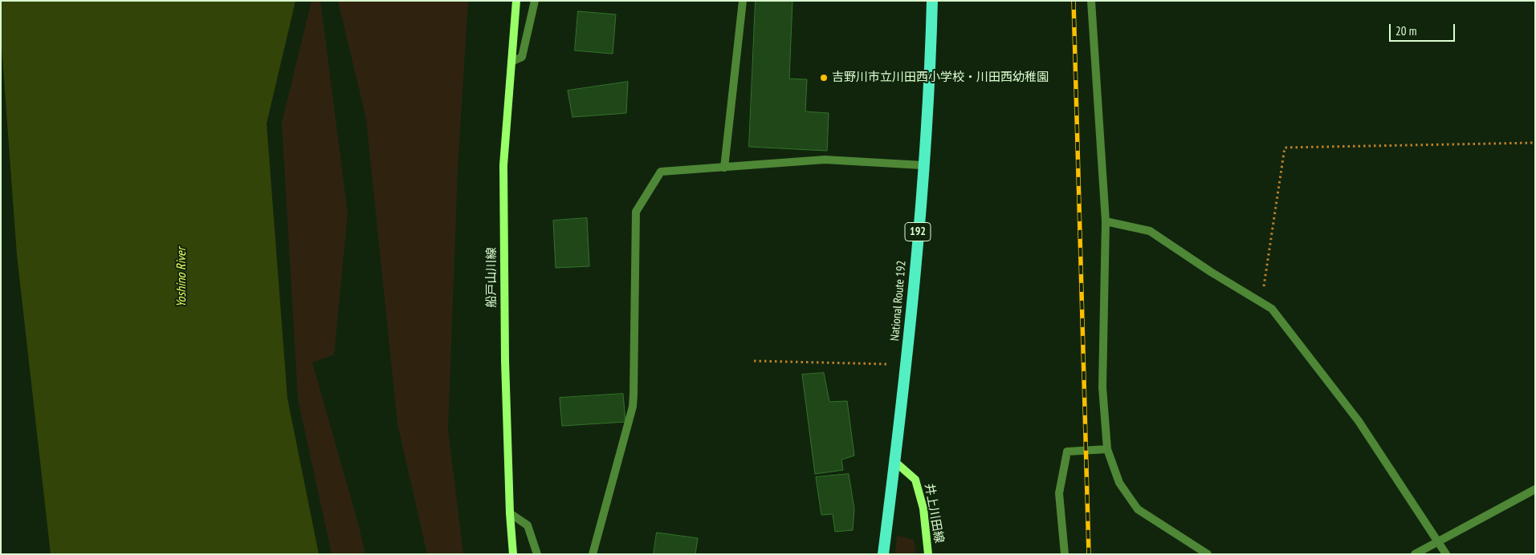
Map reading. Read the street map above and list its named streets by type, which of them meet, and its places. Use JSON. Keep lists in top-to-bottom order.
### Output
{
  "streets": {
    "highway": ["192", "National Route 192"],
    "main road": ["船戸山川線", "井上川田線"]
  },
  "crossings": [
    ["National Route 192", "井上川田線"]
  ],
  "water": ["Yoshino River"],
  "places": ["吉野川市立川田西小学校・川田西幼稚園"],
  "scale_bar": "20 m"
}
